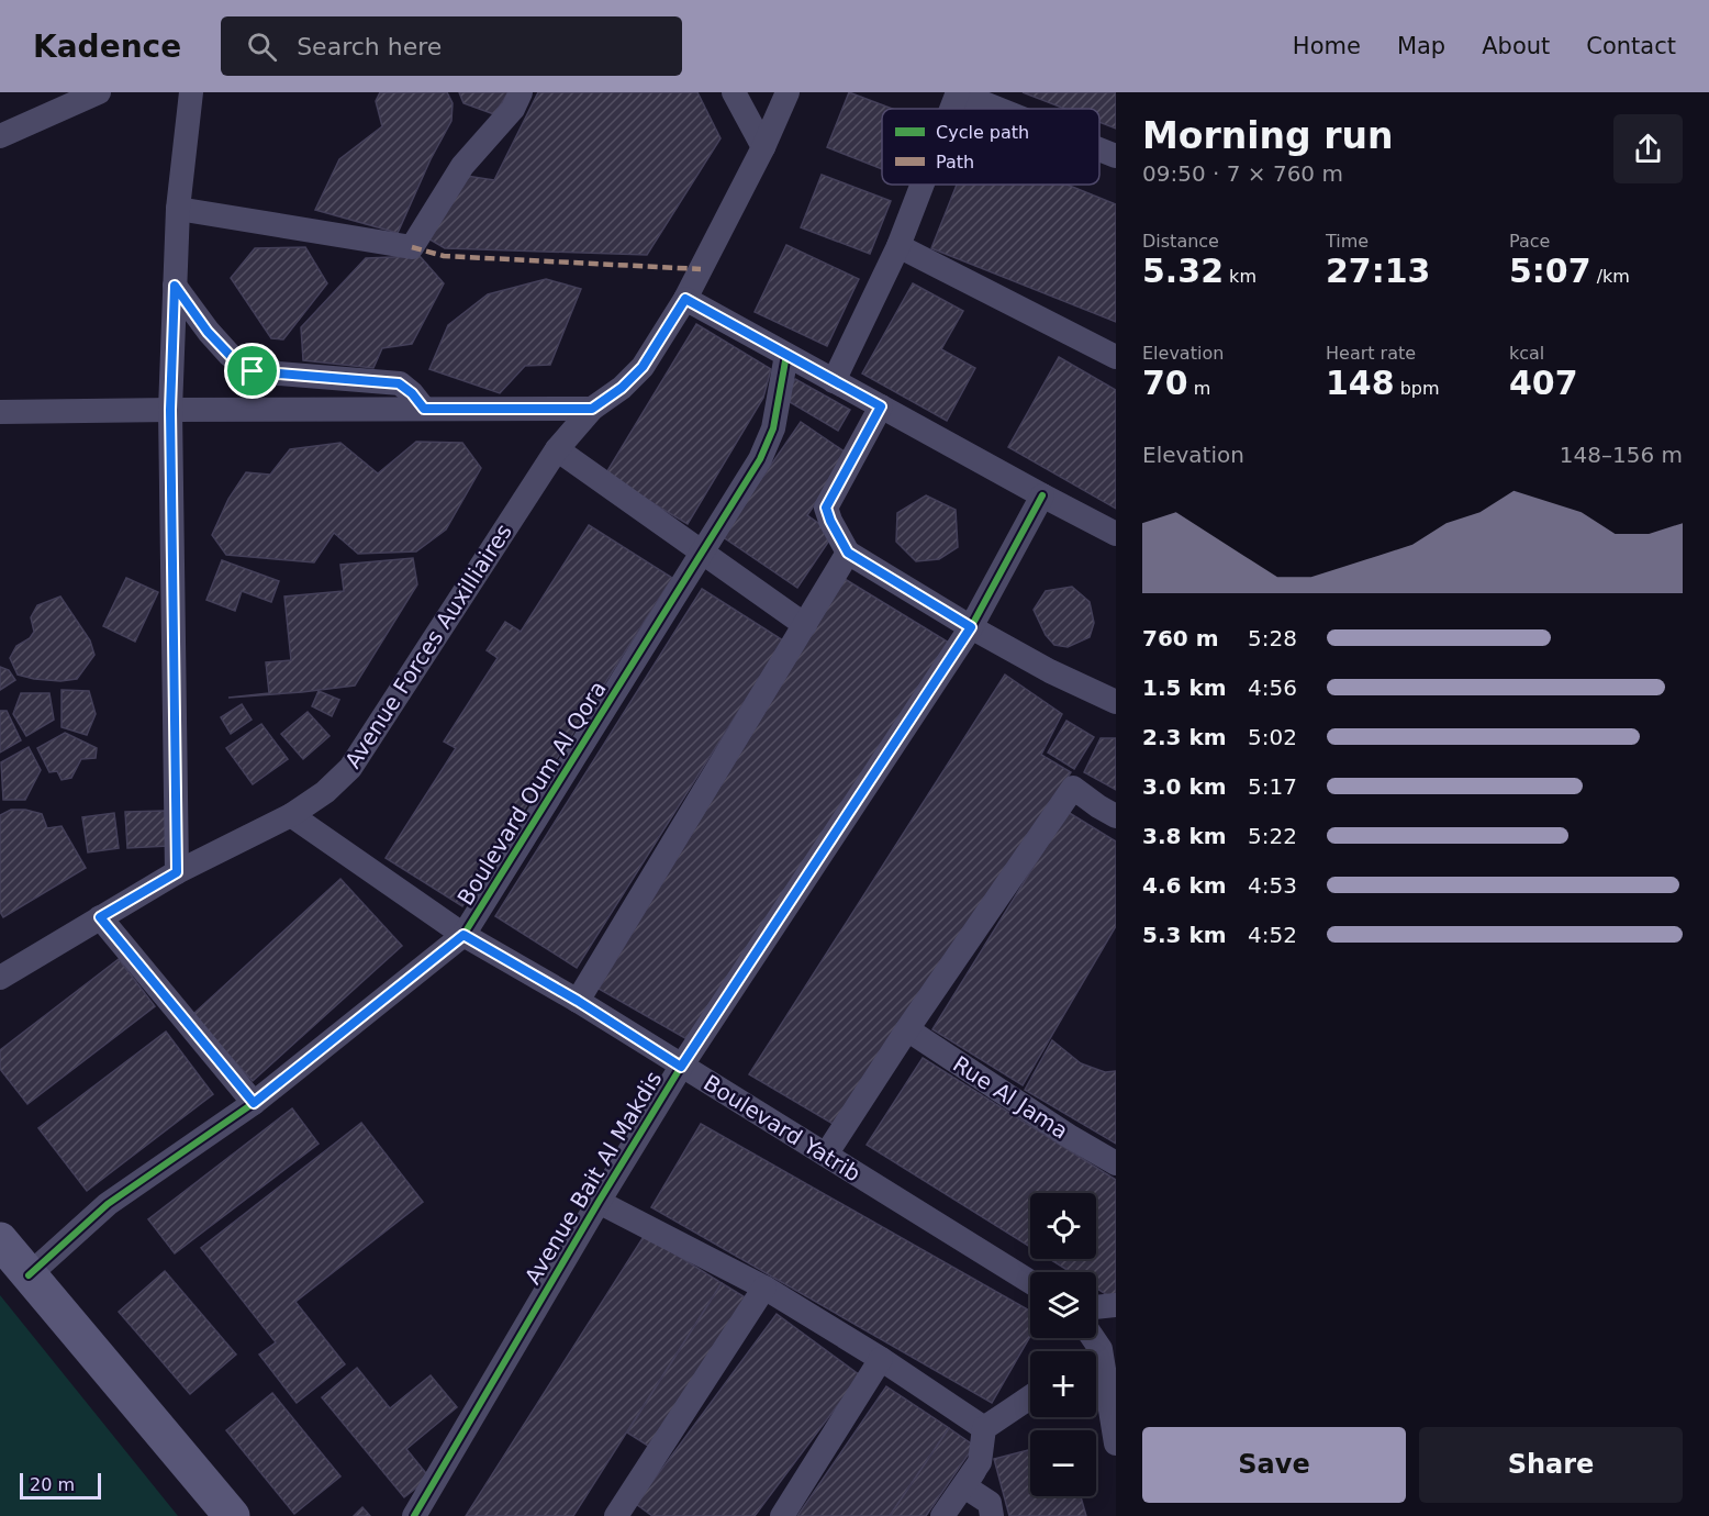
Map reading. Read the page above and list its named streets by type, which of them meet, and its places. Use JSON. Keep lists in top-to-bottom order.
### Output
{
  "streets": {
    "street": [
      "Avenue Forces Auxilliaires",
      "Boulevard Oum Al Qora",
      "Rue Al Jama",
      "Boulevard Yatrib",
      "Avenue Bait Al Makdis"
    ]
  },
  "crossings": [
    ["Avenue Forces Auxilliaires", "Boulevard Yatrib"],
    ["Boulevard Oum Al Qora", "Boulevard Yatrib"],
    ["Boulevard Yatrib", "Avenue Bait Al Makdis"]
  ],
  "legend": ["Cycle path", "Path"],
  "scale_bar": "20 m",
  "page": {
    "header": "Kadence",
    "search": "Search here",
    "nav": [
      "Home",
      "Map",
      "About",
      "Contact"
    ],
    "heading": ["Morning run", "09:50 · 7 × 760 m"],
    "stats": [
      ["Distance", "5.32 km"],
      ["Time", "27:13"],
      ["Pace", "5:07 /km"],
      ["Elevation", "70 m"],
      ["Heart rate", "148 bpm"],
      ["kcal", "407"]
    ],
    "chart": ["Elevation", "148–156 m"],
    "list": [
      {
        "name": "760 m",
        "note": "5:28"
      },
      {
        "name": "1.5 km",
        "note": "4:56"
      },
      {
        "name": "2.3 km",
        "note": "5:02"
      },
      {
        "name": "3.0 km",
        "note": "5:17"
      },
      {
        "name": "3.8 km",
        "note": "5:22"
      },
      {
        "name": "4.6 km",
        "note": "4:53"
      },
      {
        "name": "5.3 km",
        "note": "4:52"
      }
    ],
    "map_buttons": ["+", "−"],
    "buttons": ["Save", "Share"],
    "scale": "20 m"
  }
}
